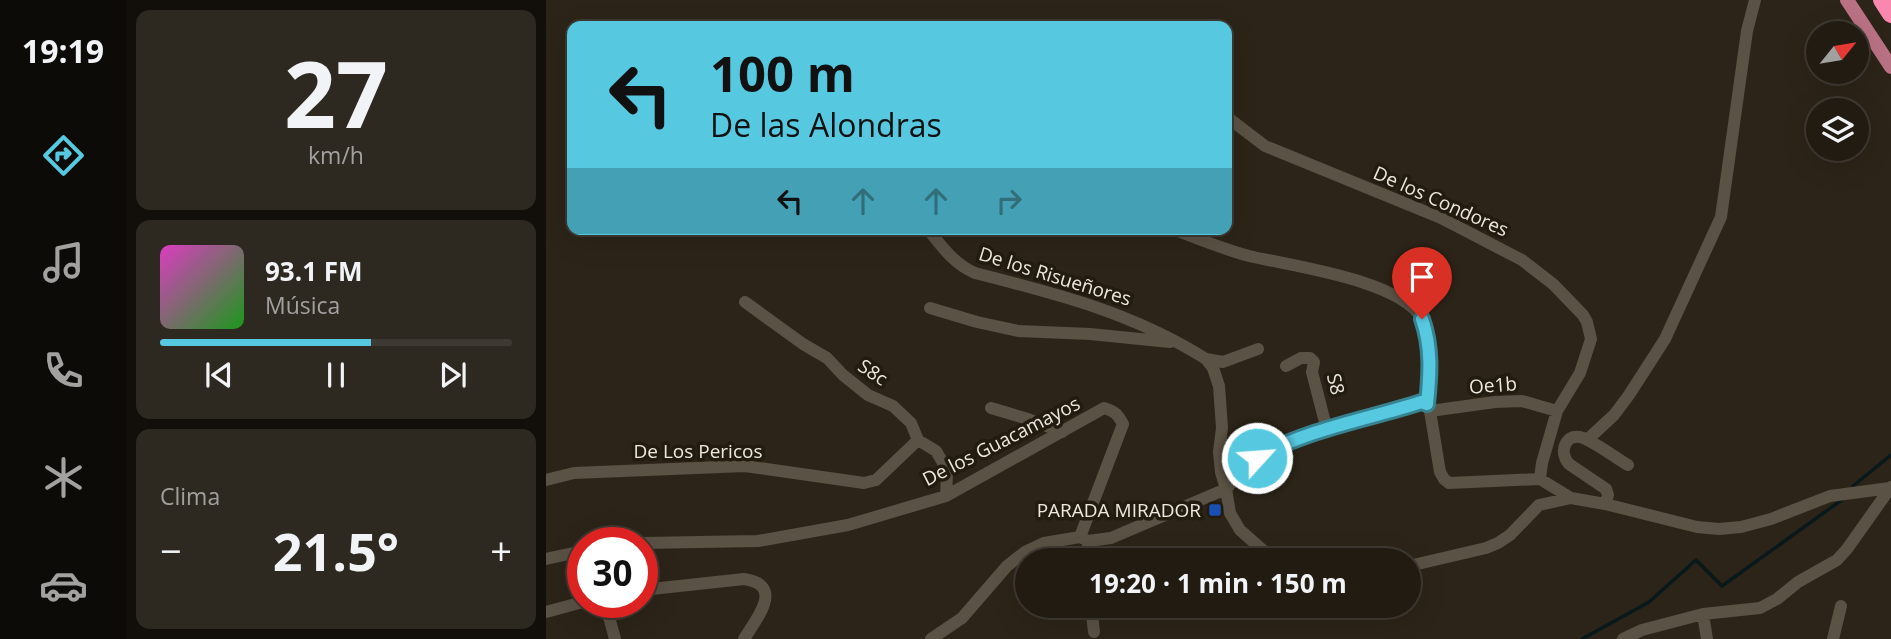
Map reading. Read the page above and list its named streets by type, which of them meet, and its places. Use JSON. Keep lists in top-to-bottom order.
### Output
{
  "streets": {
    "street": [
      "De los Condores",
      "De los Risueñores",
      "S8c",
      "S8",
      "Oe1b",
      "De los Guacamayos",
      "De Los Pericos"
    ]
  },
  "crossings": [
    ["De los Condores", "Oe1b"],
    ["S8c", "De los Guacamayos"],
    ["S8c", "De Los Pericos"]
  ],
  "places": {
    "transit": ["PARADA MIRADOR"]
  },
  "north": "top right",
  "page": {
    "tabs": "19:19",
    "tile": [
      ["27", "km/h"],
      "Clima"
    ],
    "turn": ["100 m", "De las Alondras"],
    "song": ["93.1 FM", "Música"],
    "heat": ["−", "21.5°", "+"],
    "limit": "30",
    "trip": "19:20 · 1 min · 150 m"
  }
}
